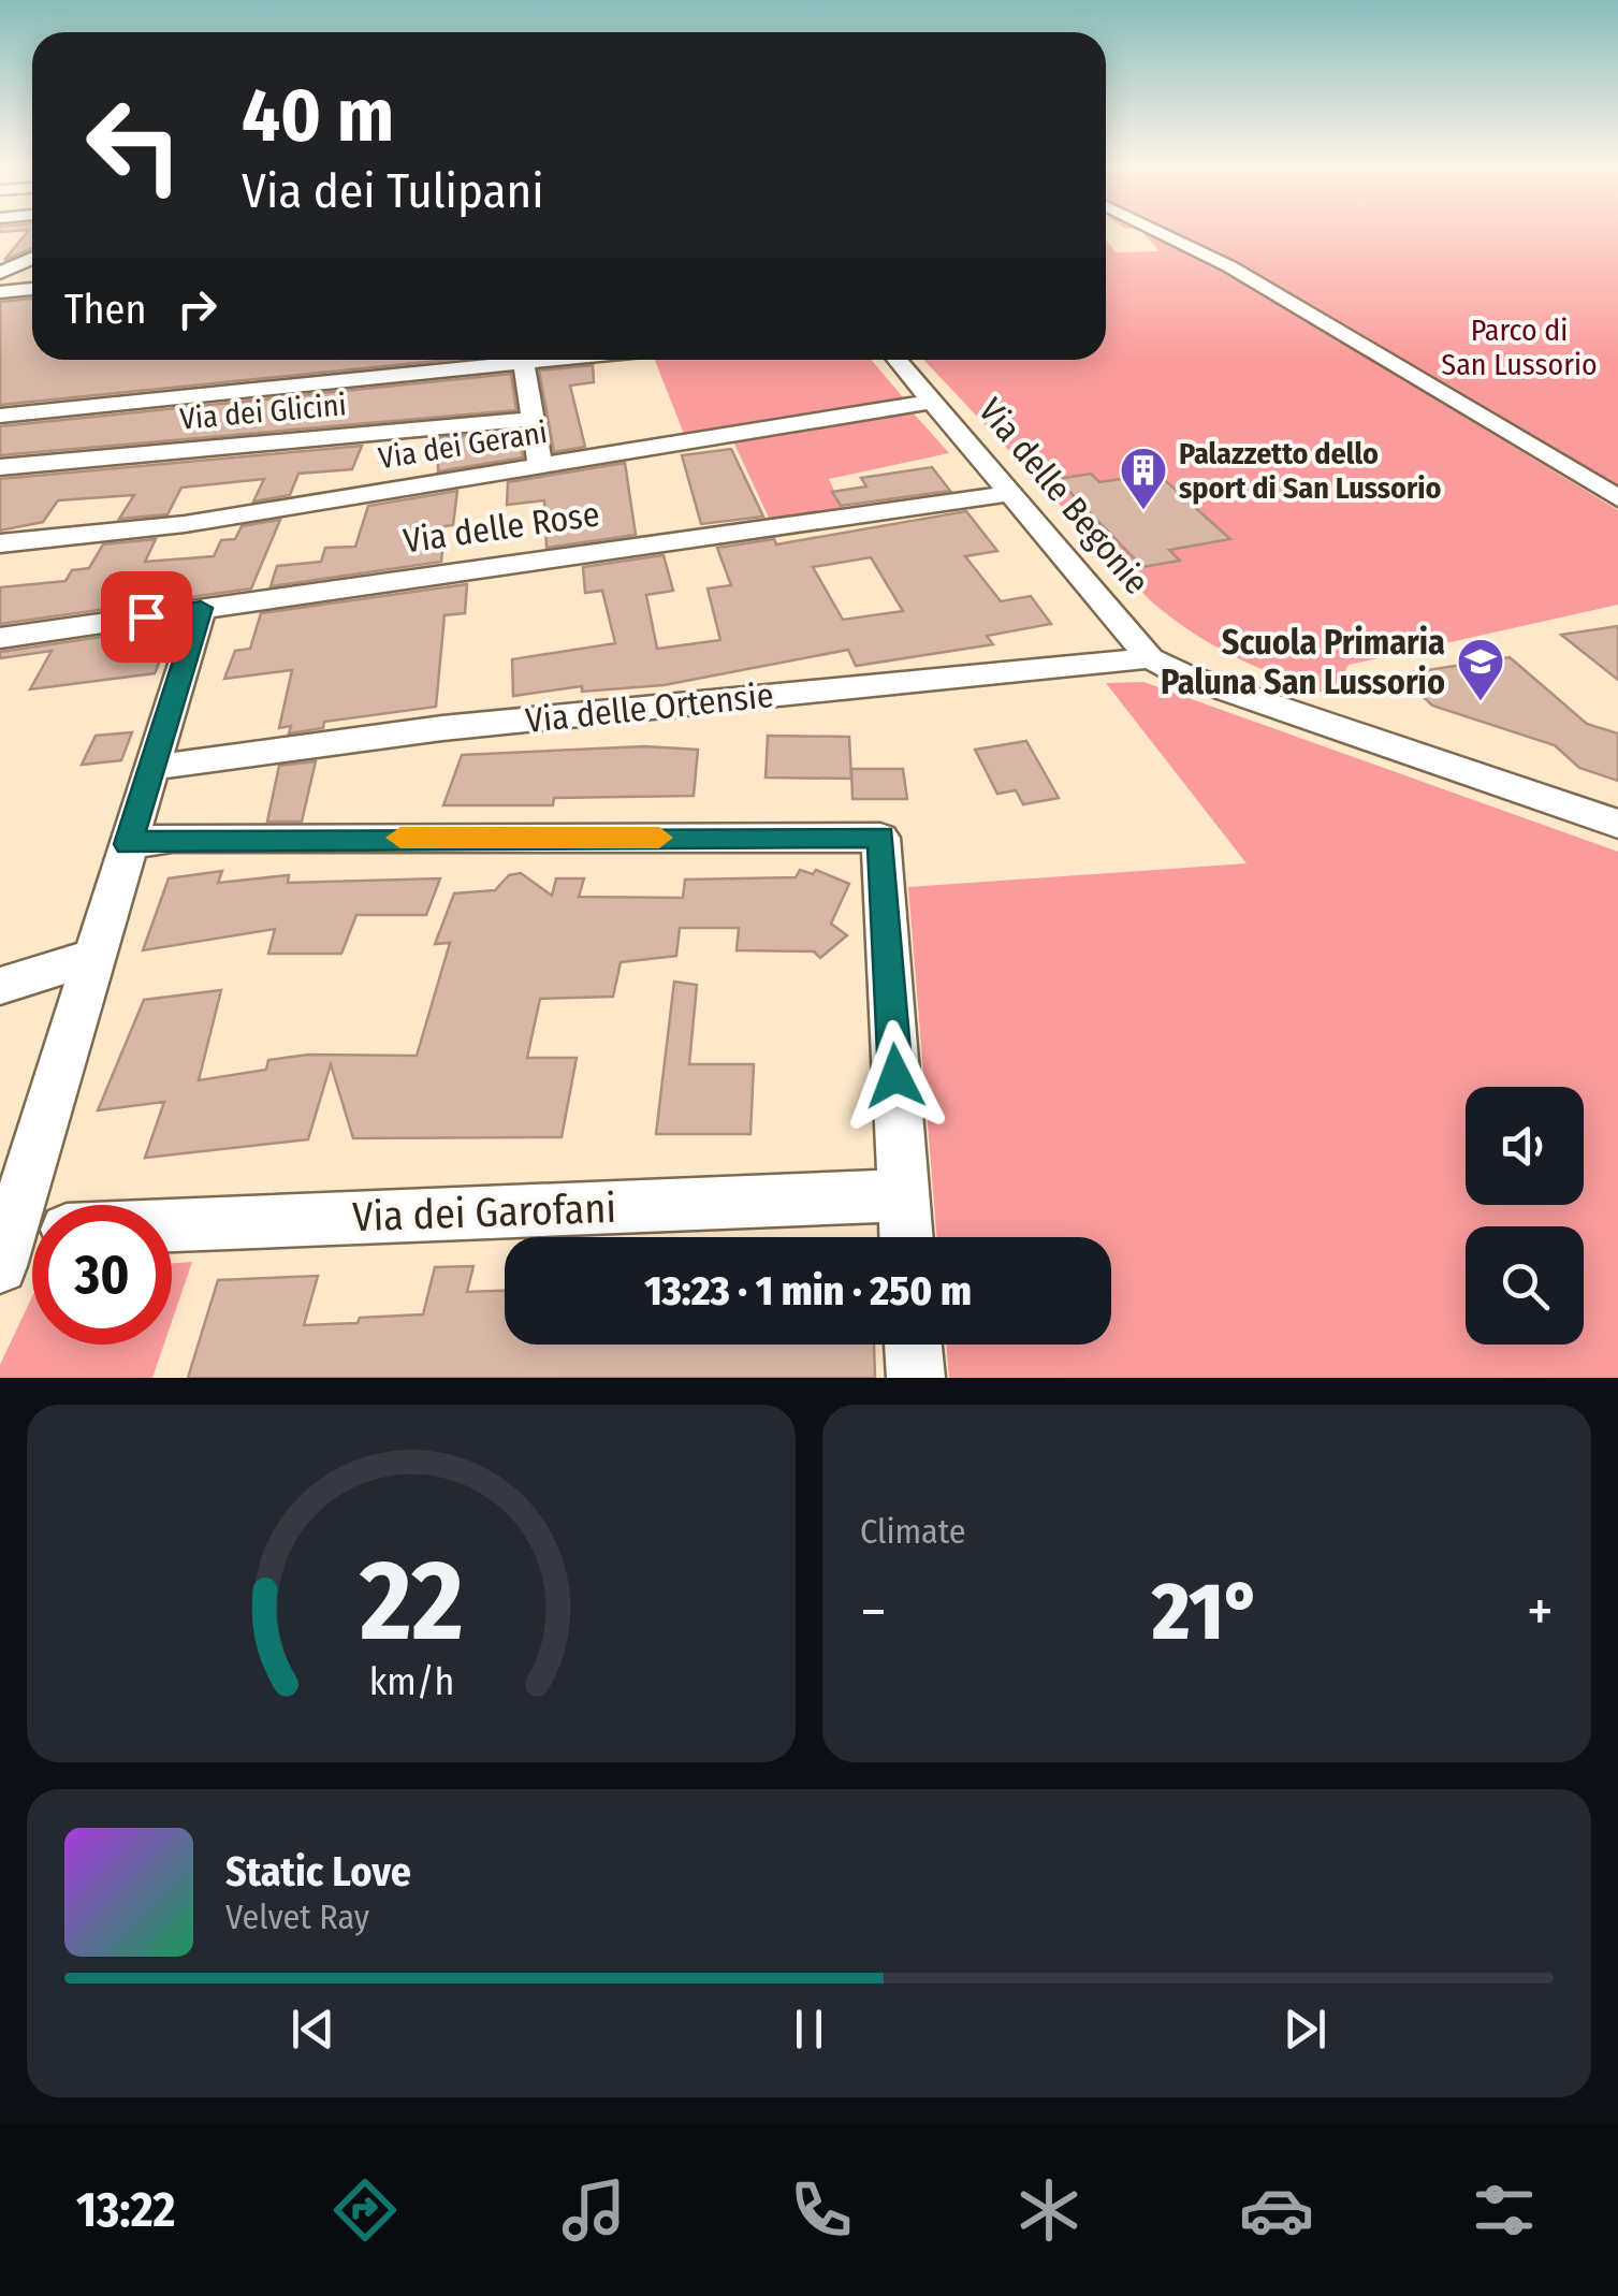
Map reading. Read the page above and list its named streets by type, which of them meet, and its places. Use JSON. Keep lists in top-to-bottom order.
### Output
{
  "streets": {
    "street": [
      "Via dei Glicini",
      "Via dei Gerani",
      "Via delle Begonie",
      "Via delle Rose",
      "Via delle Ortensie",
      "Via dei Garofani"
    ]
  },
  "crossings": [
    ["Via dei Gerani", "Via delle Begonie"],
    ["Via delle Begonie", "Via delle Rose"],
    ["Via delle Begonie", "Via delle Ortensie"]
  ],
  "parks": ["Parco di San Lussorio"],
  "places": {
    "building": ["Palazzetto dello sport di San Lussorio"],
    "school or university": ["Scuola Primaria Paluna San Lussorio"]
  },
  "page": {
    "turn": ["40 m", "Via dei Tulipani"],
    "then": "Then",
    "limit": "30",
    "trip": "13:23 · 1 min · 250 m",
    "tile": "Climate",
    "heat": ["−", "21°", "+"],
    "song": ["Static Love", "Velvet Ray"],
    "tabs": "13:22",
    "gauge": ["22", "km/h"]
  }
}
